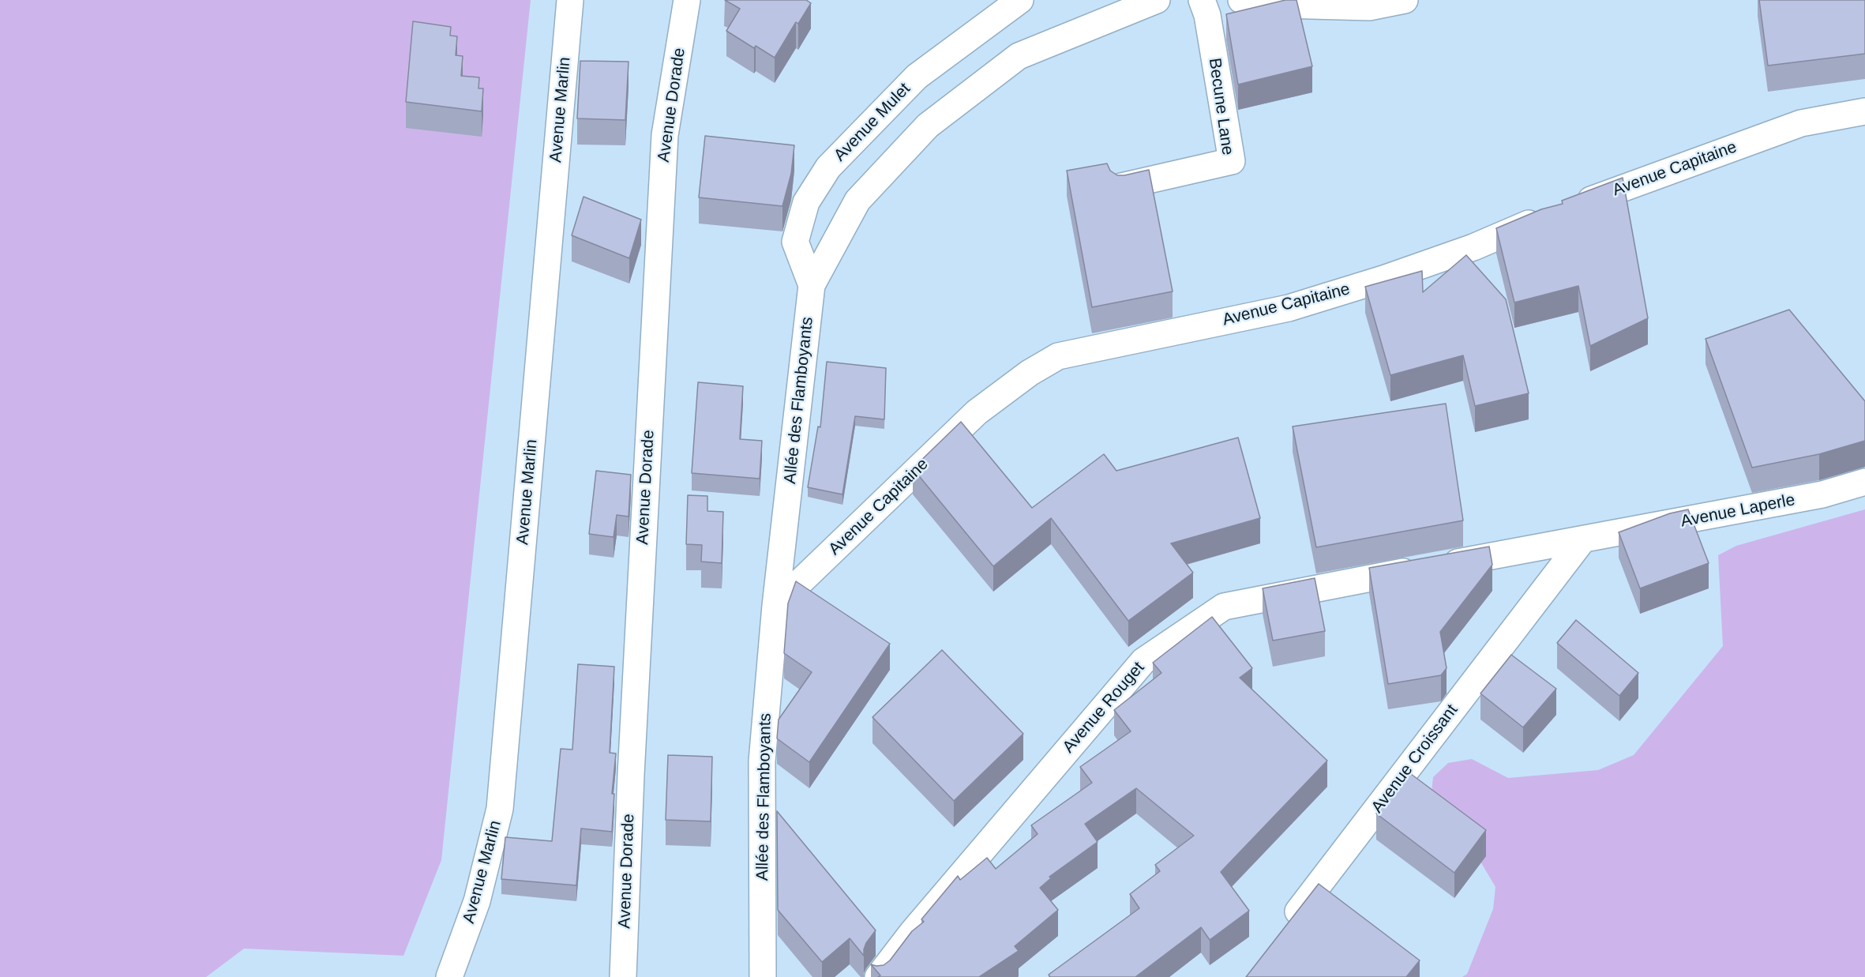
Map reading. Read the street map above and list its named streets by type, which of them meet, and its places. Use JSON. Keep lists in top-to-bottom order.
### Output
{
  "streets": {
    "street": [
      "Avenue Dorade",
      "Becune Lane",
      "Avenue Marlin",
      "Avenue Mulet",
      "Avenue Capitaine",
      "Allée des Flamboyants",
      "Avenue Laperle",
      "Avenue Rouget",
      "Avenue Croissant"
    ]
  },
  "crossings": [
    ["Avenue Mulet", "Allée des Flamboyants"],
    ["Avenue Capitaine", "Allée des Flamboyants"],
    ["Avenue Laperle", "Avenue Rouget"],
    ["Avenue Laperle", "Avenue Croissant"],
    ["Avenue Rouget", "Avenue Croissant"]
  ]
}
